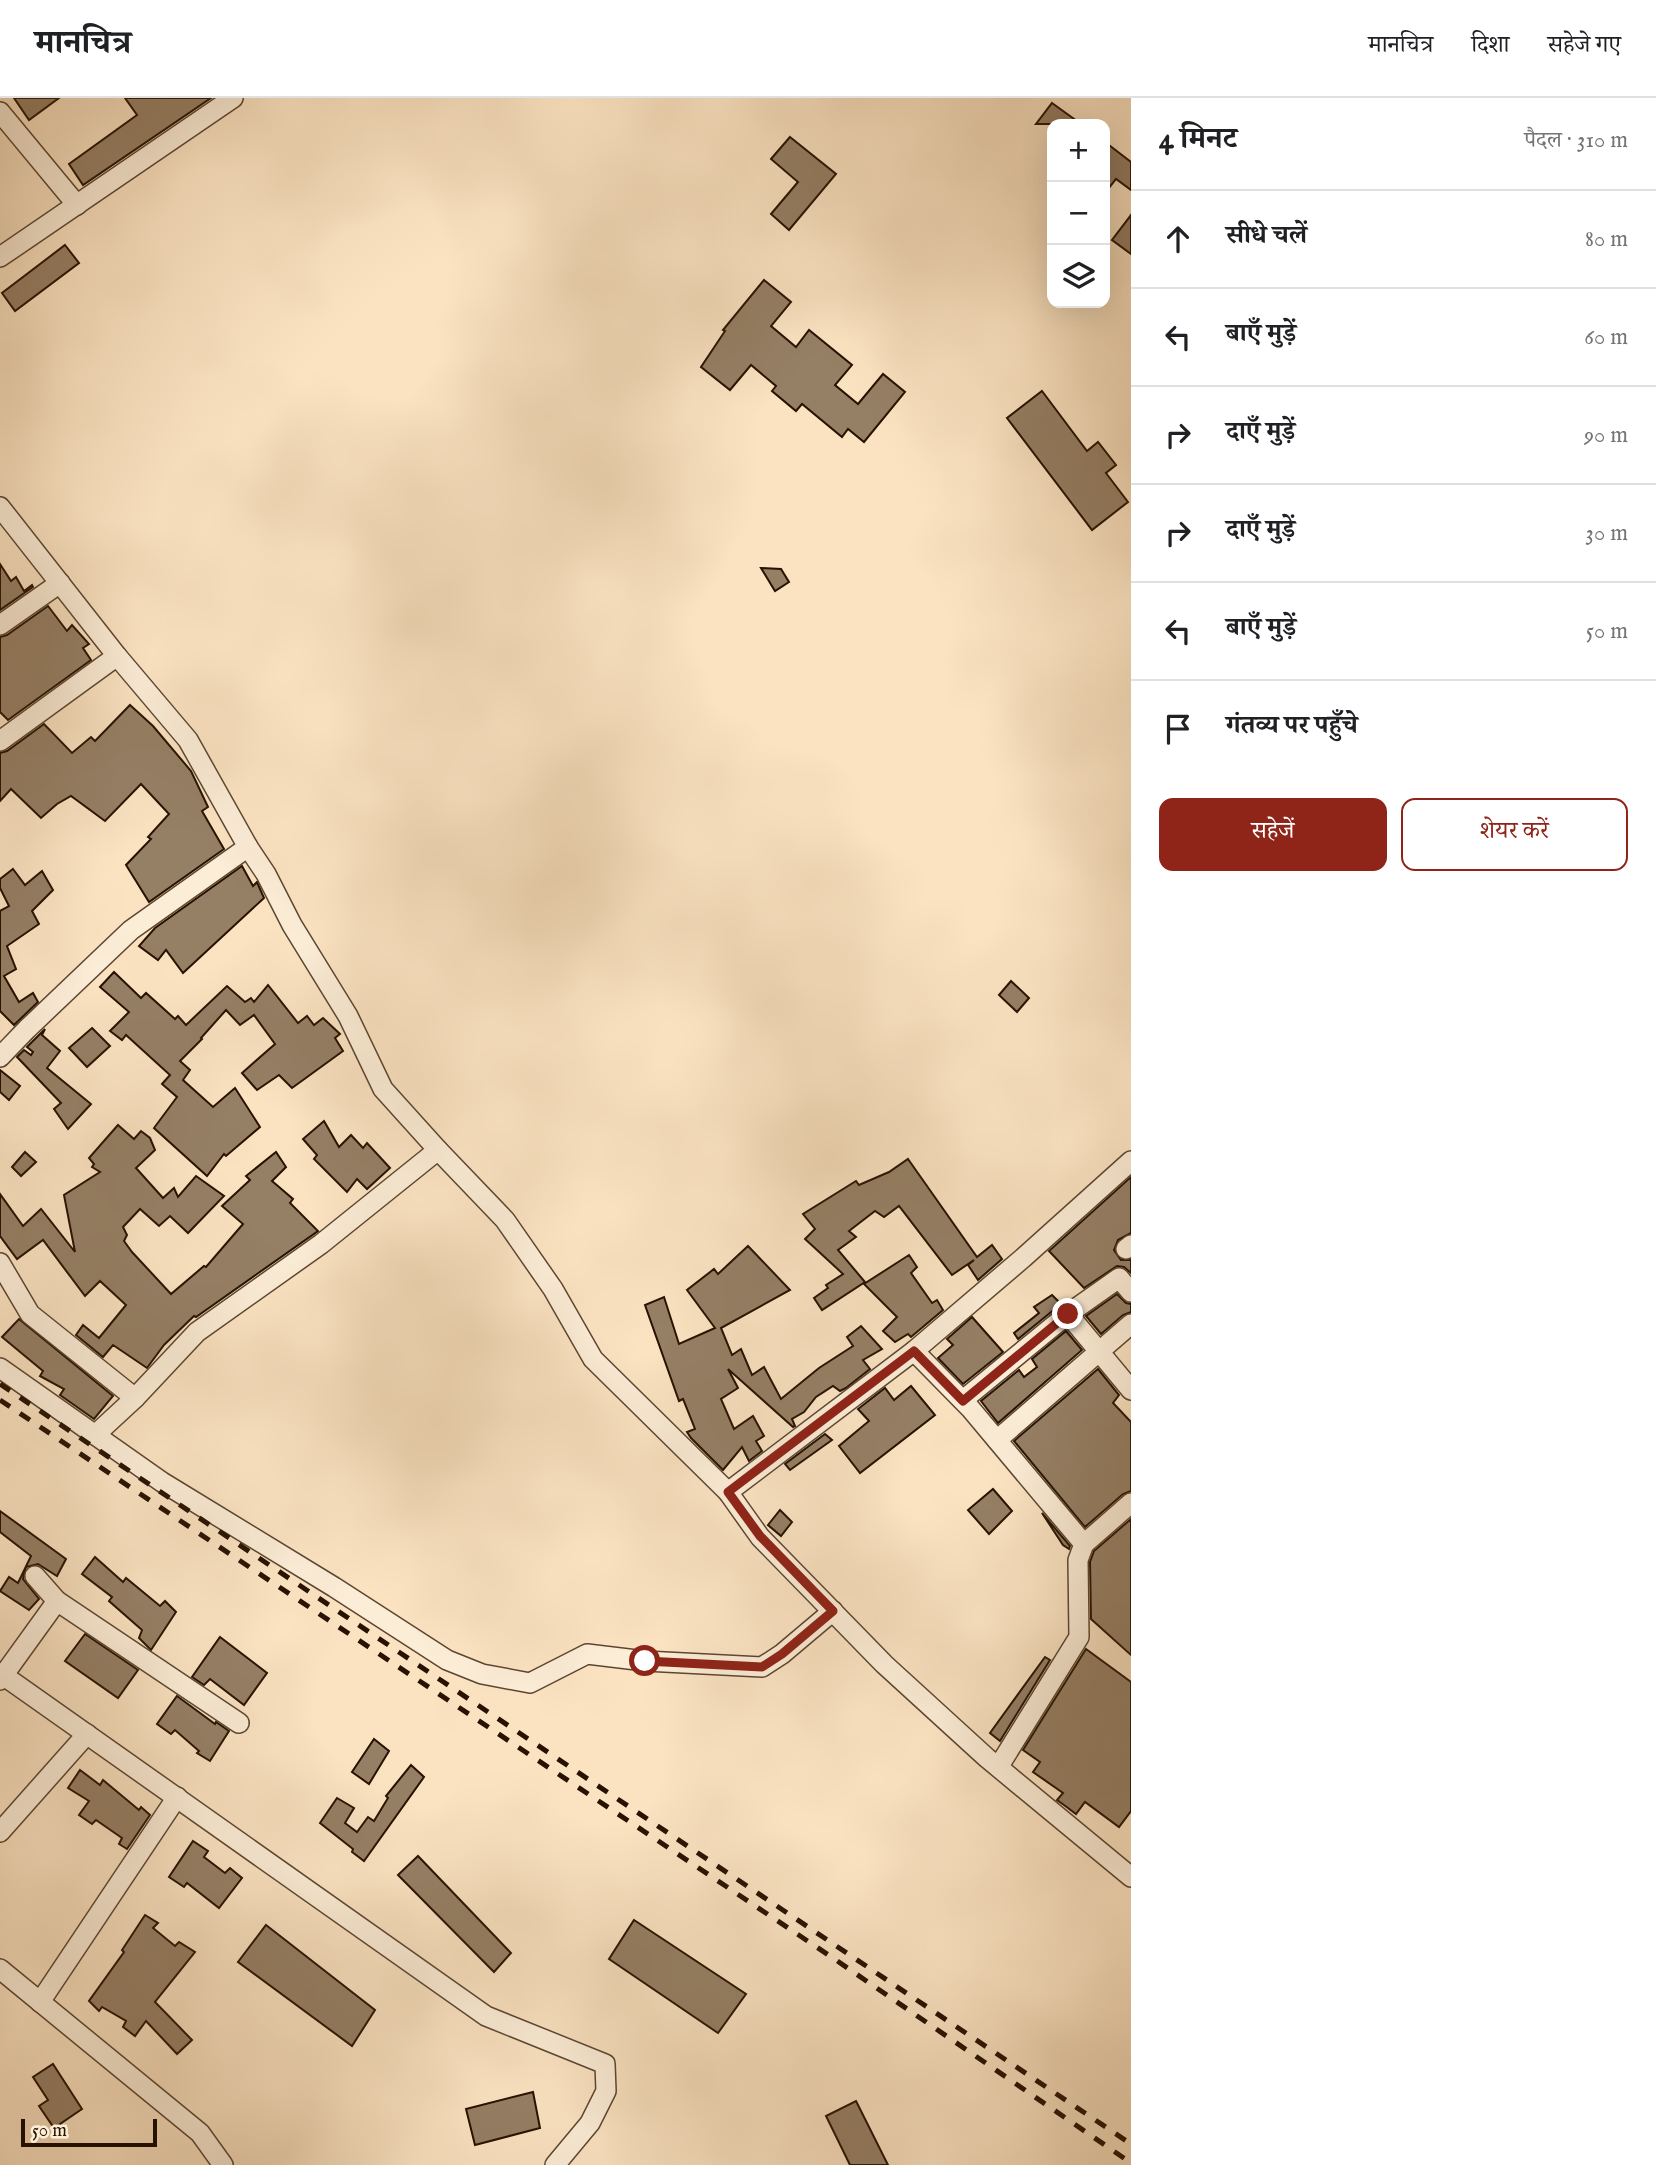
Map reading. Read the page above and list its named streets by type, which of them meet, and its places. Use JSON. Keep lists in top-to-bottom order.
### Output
{
  "scale_bar": "50 m",
  "page": {
    "header": "मानचित्र",
    "nav": ["मानचित्र", "दिशा", "सहेजे गए"],
    "heading": ["4 मिनट", "पैदल · 310 m"],
    "map_buttons": ["+", "−"],
    "list": [
      ["सीधे चलें", "80 m"],
      ["बाएँ मुड़ें", "60 m"],
      ["दाएँ मुड़ें", "90 m"],
      ["दाएँ मुड़ें", "30 m"],
      ["बाएँ मुड़ें", "50 m"],
      "गंतव्य पर पहुँचे"
    ],
    "buttons": ["सहेजें", "शेयर करें"],
    "scale": "50 m"
  }
}
